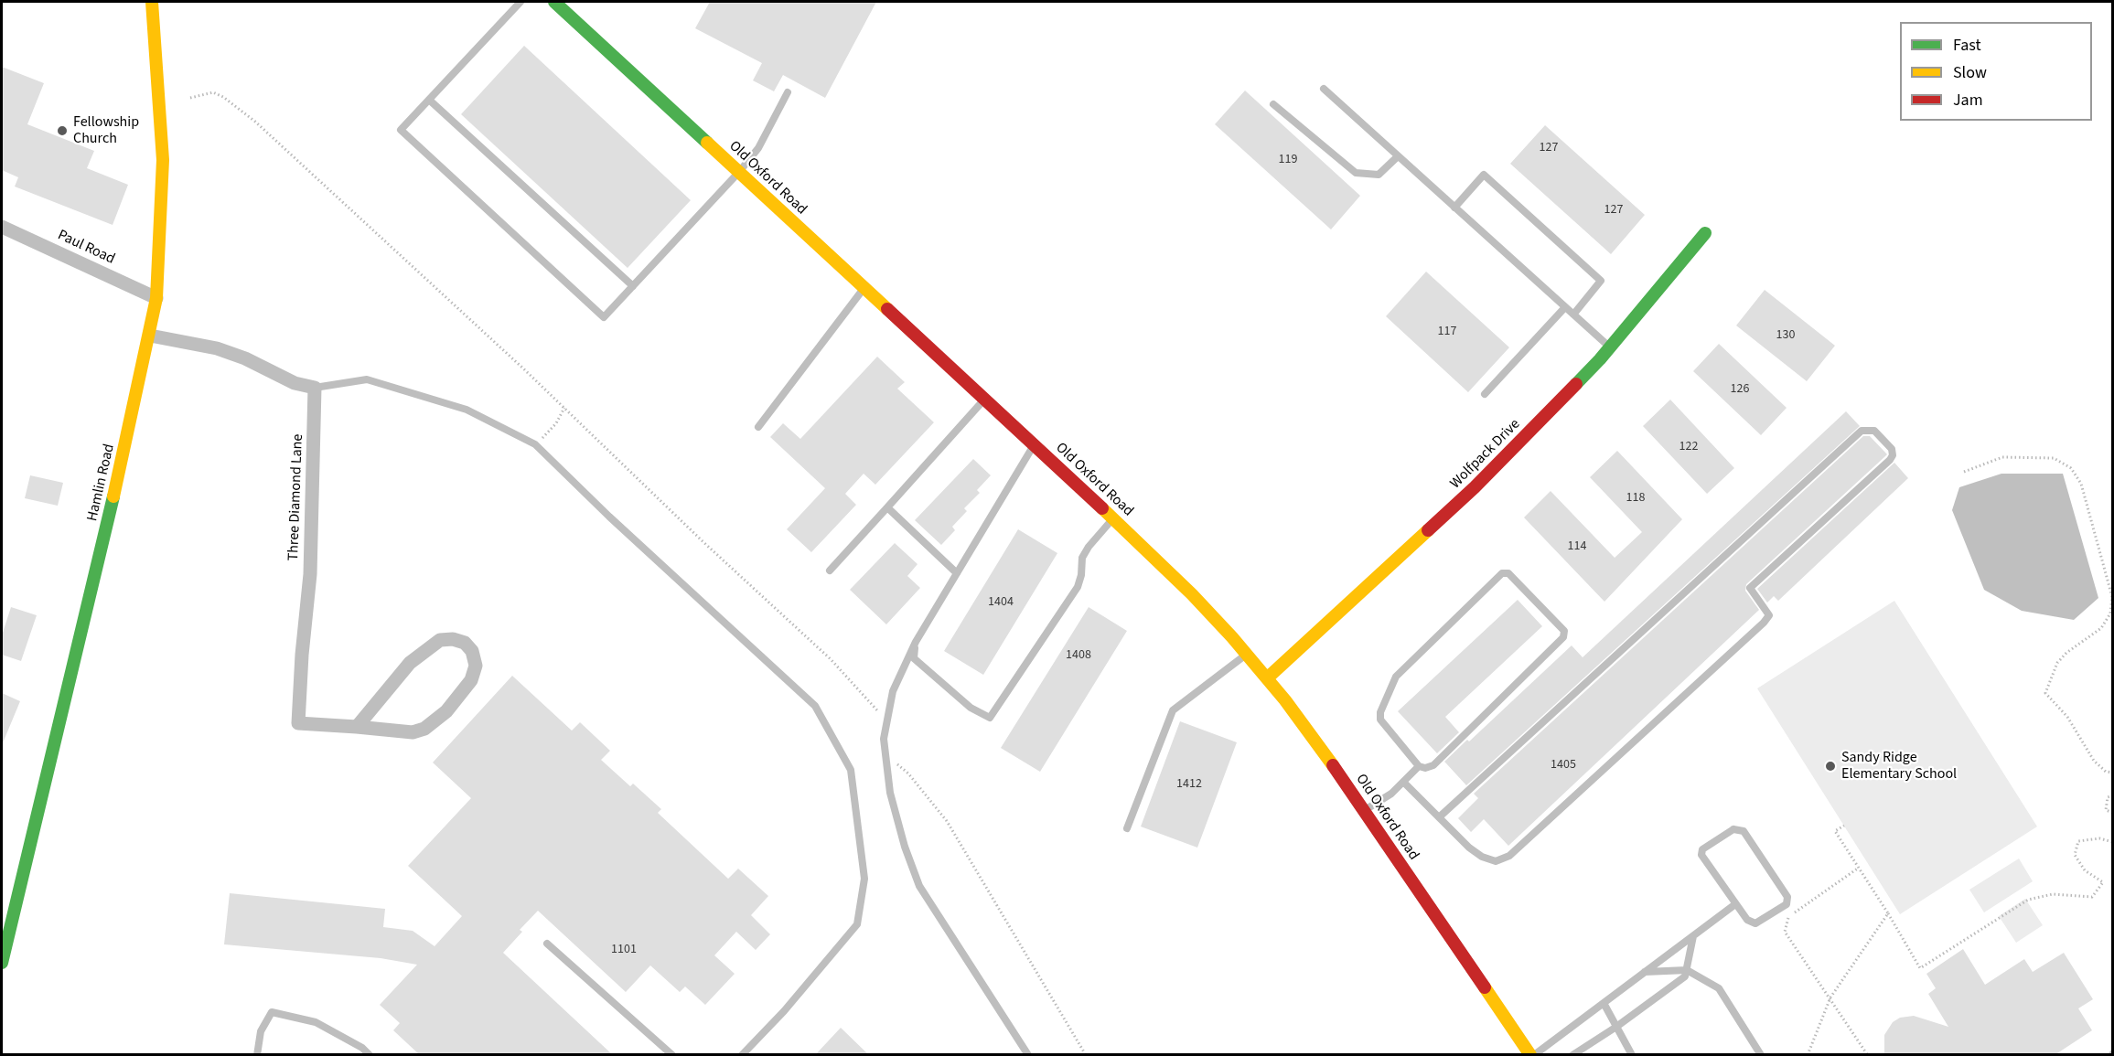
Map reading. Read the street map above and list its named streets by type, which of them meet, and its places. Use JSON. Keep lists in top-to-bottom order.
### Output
{
  "streets": {
    "street": [
      "Old Oxford Road",
      "Paul Road",
      "Wolfpack Drive",
      "Hamlin Road",
      "Three Diamond Lane"
    ]
  },
  "crossings": [
    ["Old Oxford Road", "Wolfpack Drive"],
    ["Paul Road", "Hamlin Road"]
  ],
  "places": ["Fellowship Church", "Sandy Ridge Elementary School"],
  "house_numbers": [
    "127",
    "119",
    "127",
    "117",
    "130",
    "126",
    "122",
    "118",
    "114",
    "1404",
    "1408",
    "1405",
    "1412",
    "1101"
  ],
  "legend": ["Fast", "Slow", "Jam"]
}
